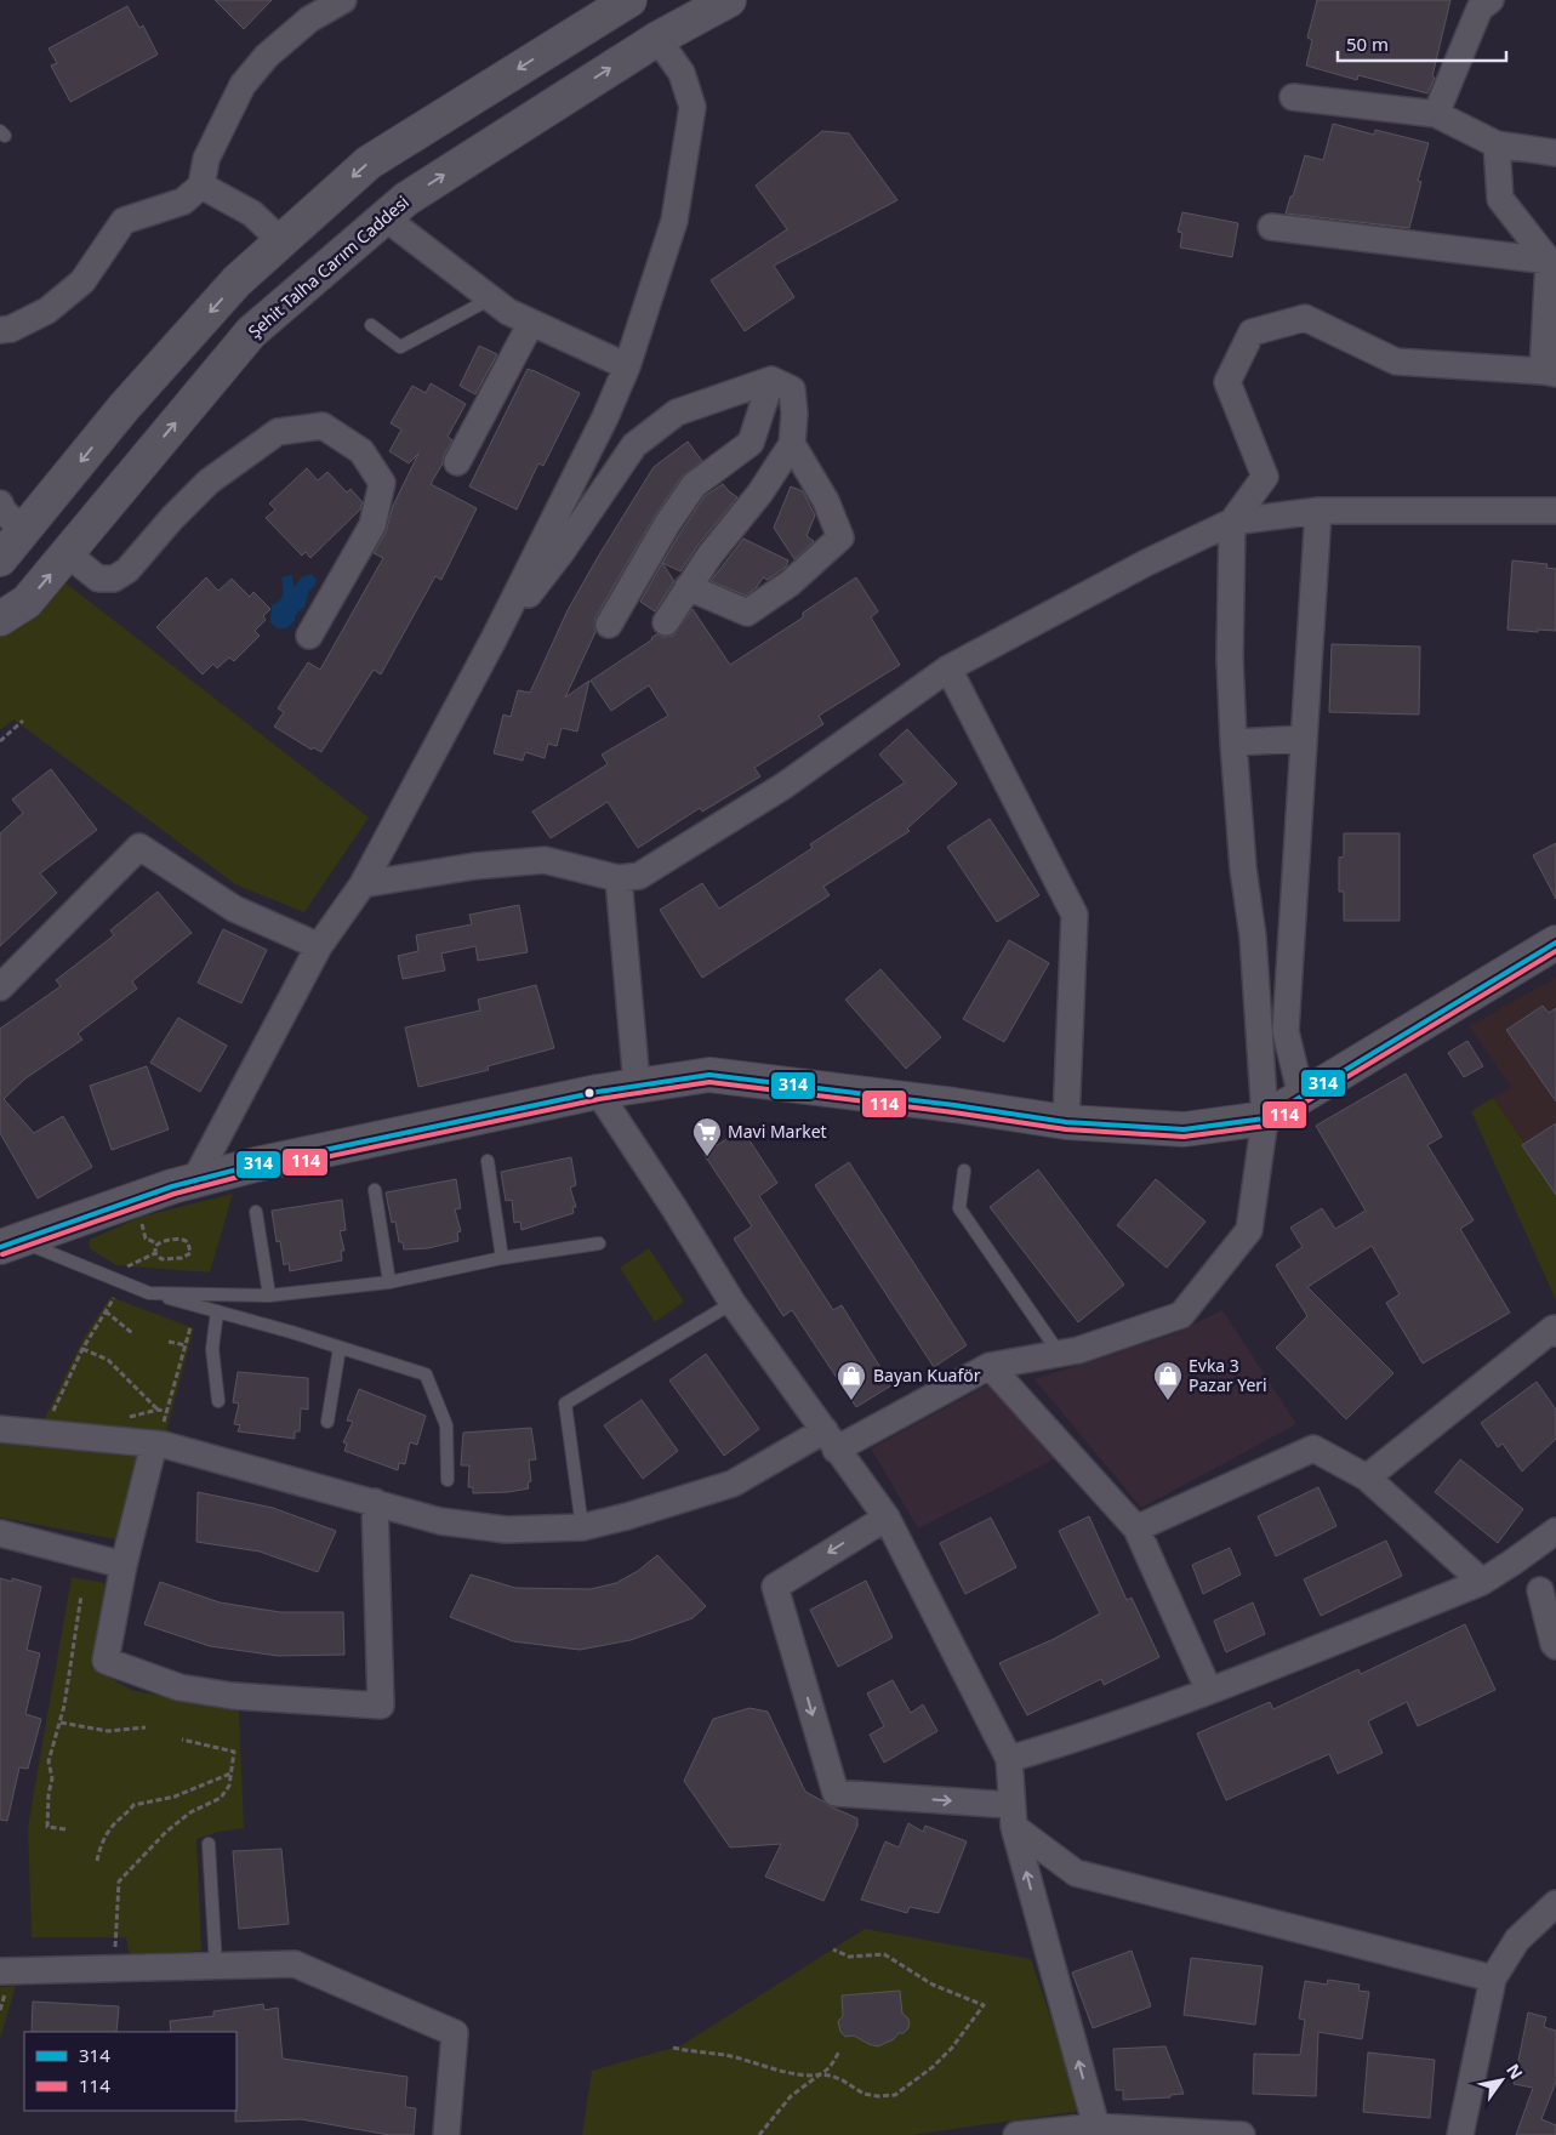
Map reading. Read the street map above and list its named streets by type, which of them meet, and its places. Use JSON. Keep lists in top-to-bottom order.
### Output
{
  "streets": {
    "street": ["Şehit Talha Carım Caddesi"]
  },
  "places": {
    "supermarket": ["Mavi Market"],
    "shop": ["Bayan Kuaför", "Evka 3 Pazar Yeri"]
  },
  "lines": ["transit line 314", "transit line 114"],
  "legend": ["314", "114"],
  "scale_bar": "50 m",
  "north": "top right"
}
